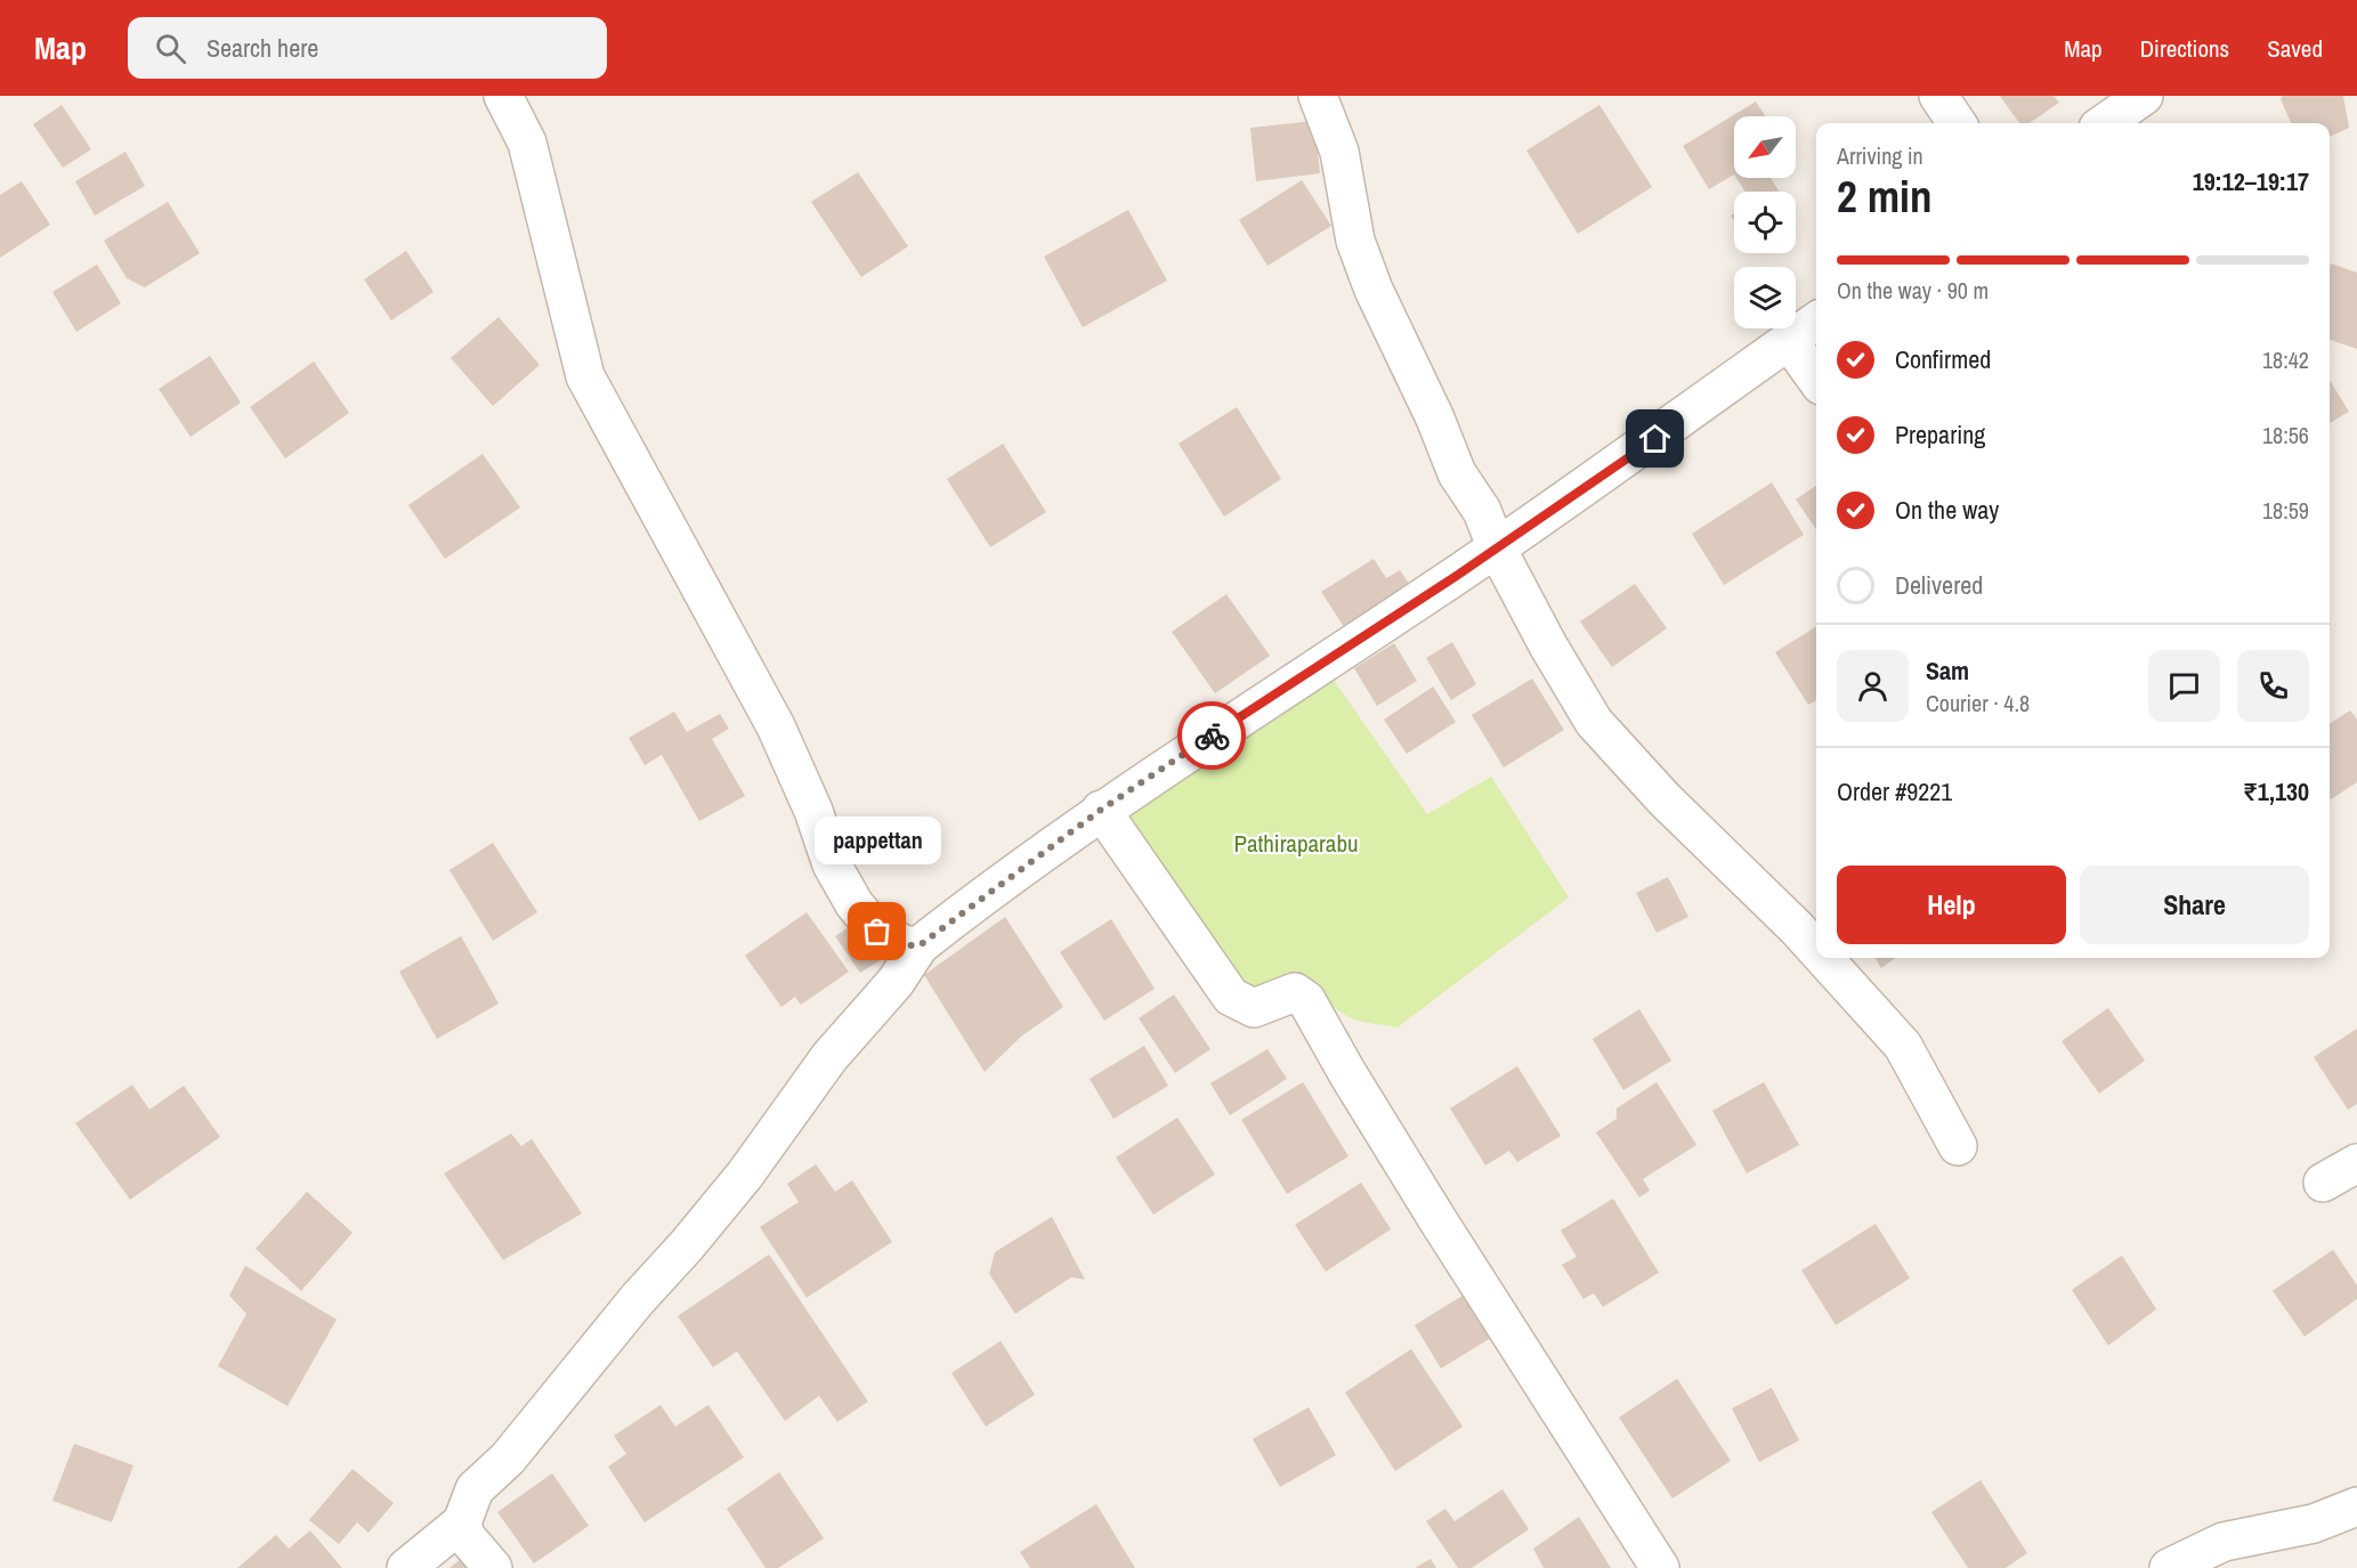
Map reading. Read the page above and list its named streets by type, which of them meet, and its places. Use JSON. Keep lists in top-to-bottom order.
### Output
{
  "parks": ["Pathiraparabu"],
  "places": ["pappettan"],
  "north": "bottom left",
  "page": {
    "header": "Map",
    "search": "Search here",
    "nav": ["Map", "Directions", "Saved"],
    "heading": ["2 min", "Arriving in", "19:12–19:17"],
    "panel": [
      "Sam",
      "Courier · 4.8",
      "Order #9221",
      "₹1,130"
    ],
    "bar": "On the way · 90 m",
    "list": [
      ["Confirmed", "18:42"],
      ["Preparing", "18:56"],
      ["On the way", "18:59"],
      "Delivered"
    ],
    "bubble": "pappettan",
    "buttons": ["Help", "Share"]
  }
}
